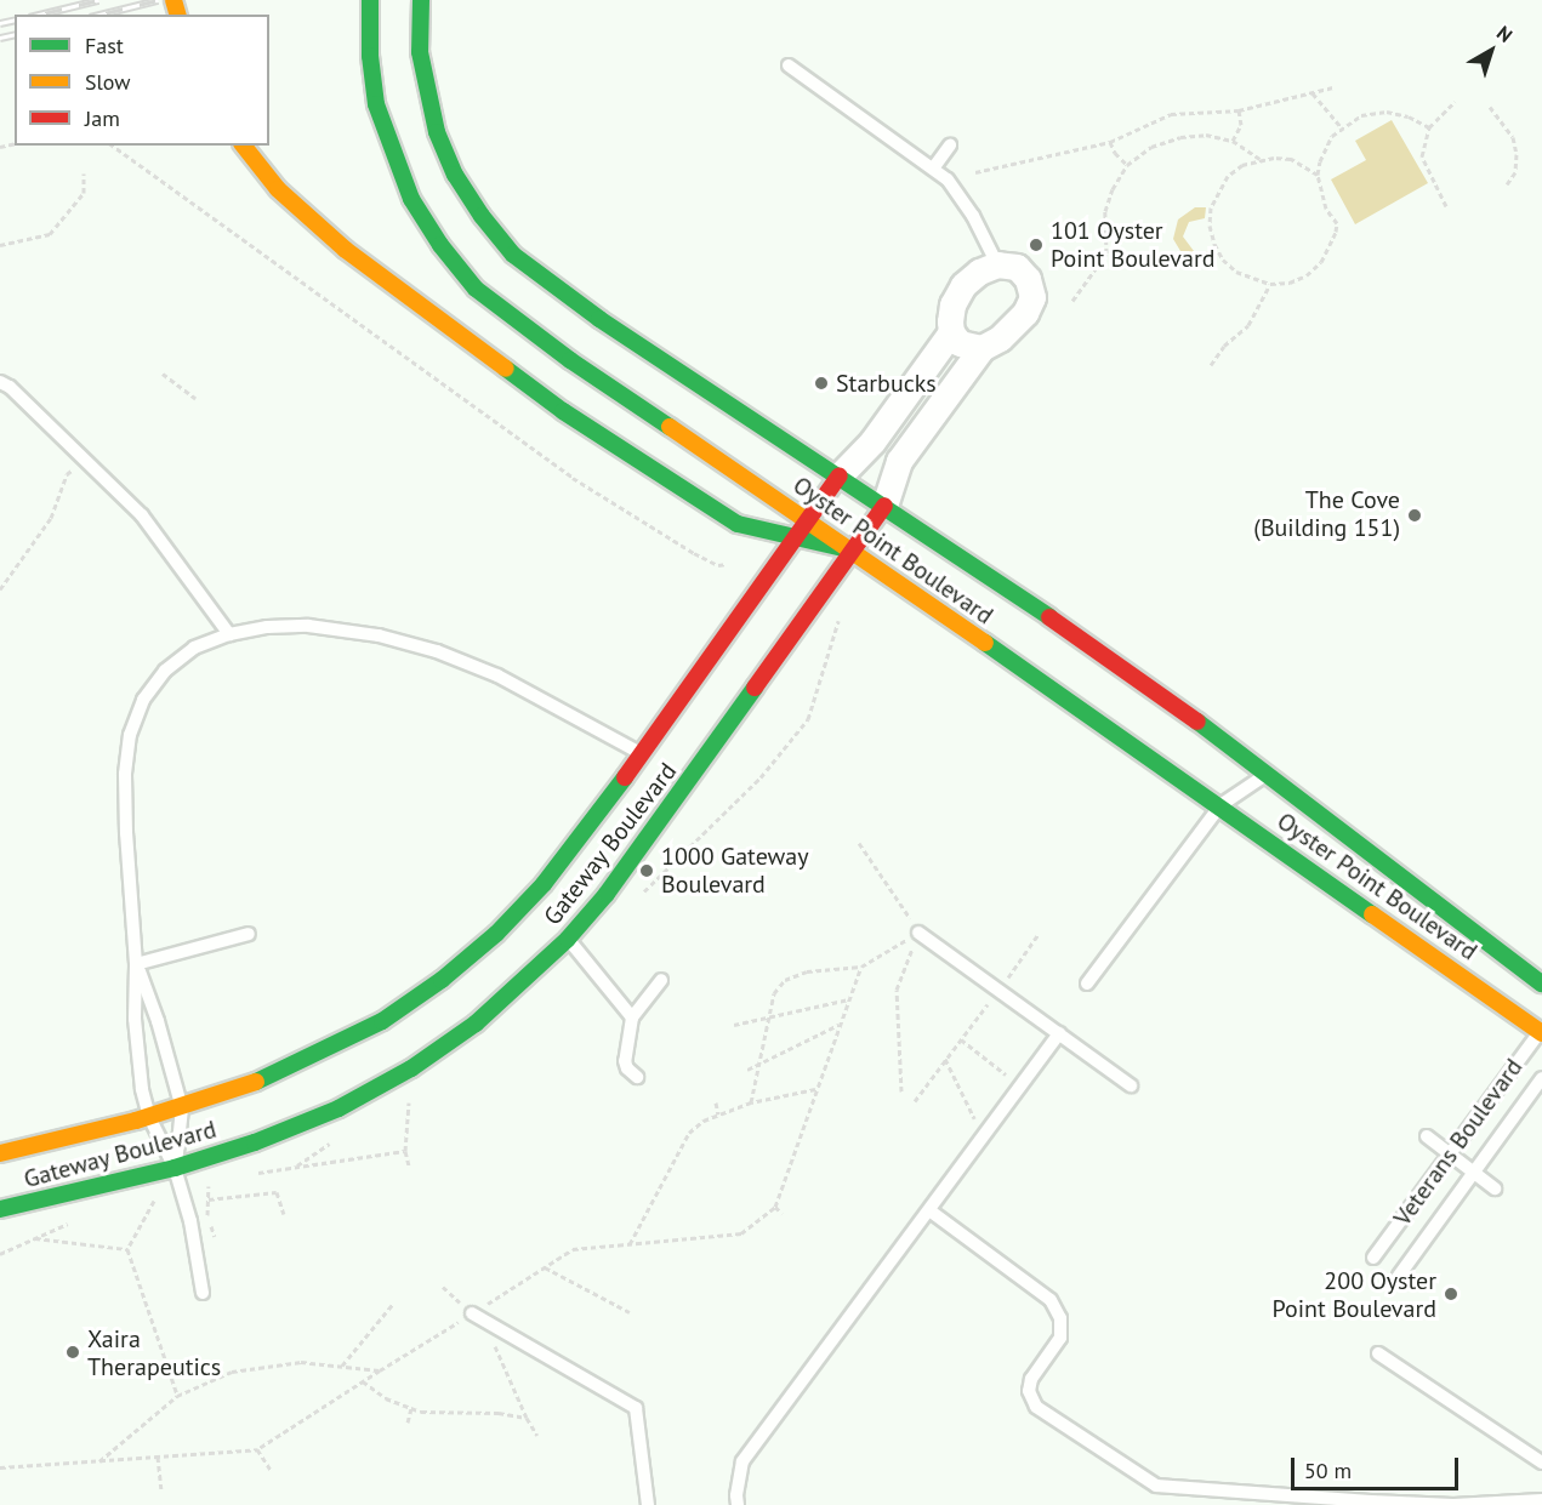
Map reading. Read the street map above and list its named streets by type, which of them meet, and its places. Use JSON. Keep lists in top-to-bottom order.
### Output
{
  "streets": {
    "main road": ["Oyster Point Boulevard", "Gateway Boulevard"],
    "lane": ["Veterans Boulevard"]
  },
  "crossings": [
    ["Oyster Point Boulevard", "Gateway Boulevard"],
    ["Oyster Point Boulevard", "Veterans Boulevard"]
  ],
  "places": [
    "101 Oyster Point Boulevard",
    "Starbucks",
    "The Cove (Building 151)",
    "1000 Gateway Boulevard",
    "200 Oyster Point Boulevard",
    "Xaira Therapeutics"
  ],
  "legend": ["Fast", "Slow", "Jam"],
  "scale_bar": "50 m",
  "north": "top right"
}
